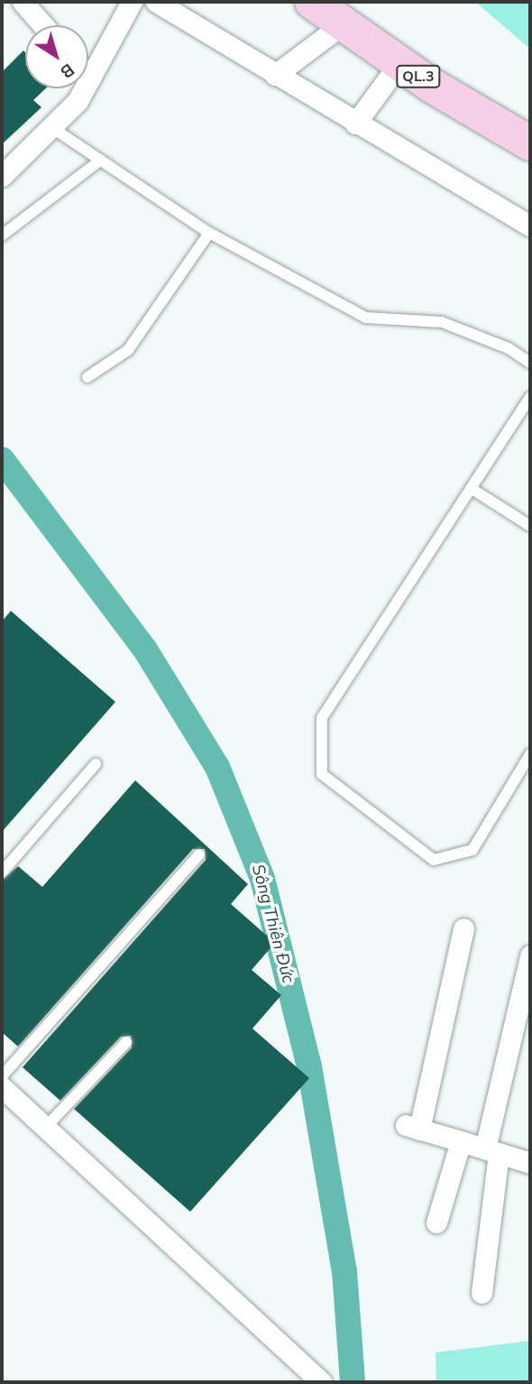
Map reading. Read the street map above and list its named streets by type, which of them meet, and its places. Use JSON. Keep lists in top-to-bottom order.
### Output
{
  "streets": {
    "highway": ["QL.3"]
  },
  "water": ["Sông Thiên Đức"],
  "north": "bottom right"
}
